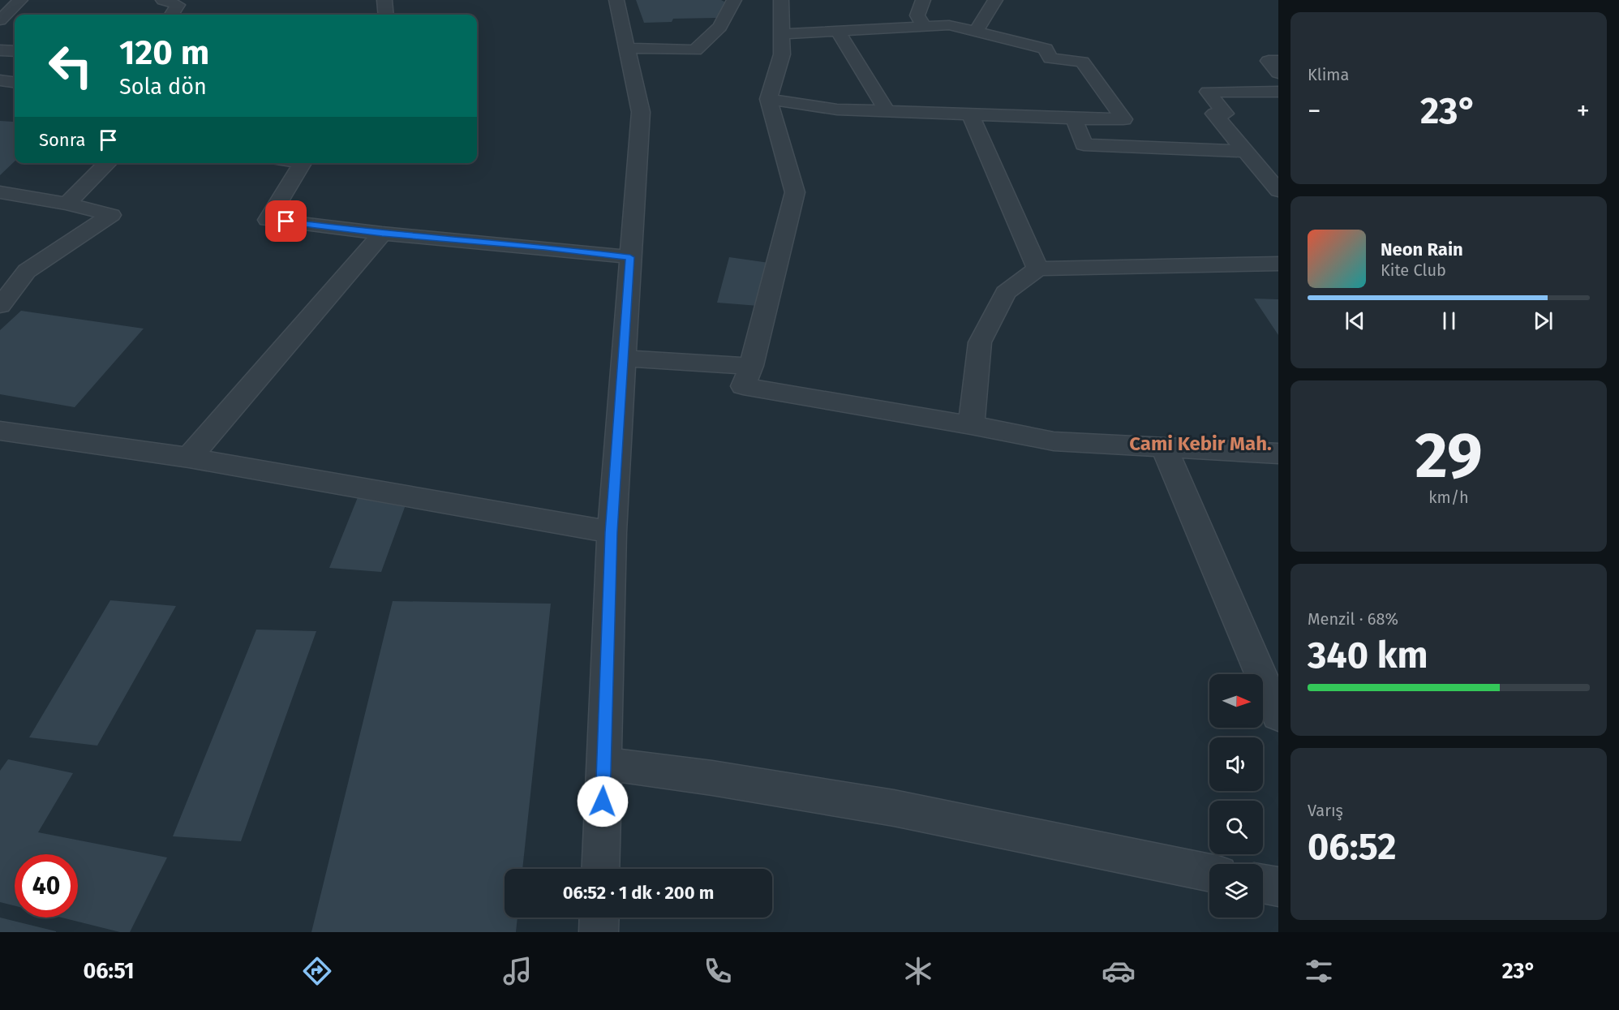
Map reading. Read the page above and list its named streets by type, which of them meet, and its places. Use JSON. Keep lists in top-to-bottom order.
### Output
{
  "districts": ["Cami Kebir Mah."],
  "north": "right",
  "page": {
    "tile": [
      "Klima",
      ["29", "km/h"],
      ["Menzil · 68%", "340 km"],
      ["Varış", "06:52"]
    ],
    "turn": ["120 m", "Sola dön"],
    "heat": ["−", "23°", "+"],
    "then": "Sonra",
    "song": ["Neon Rain", "Kite Club"],
    "limit": "40",
    "trip": "06:52 · 1 dk · 200 m",
    "tabs": ["06:51", "23°"]
  }
}
